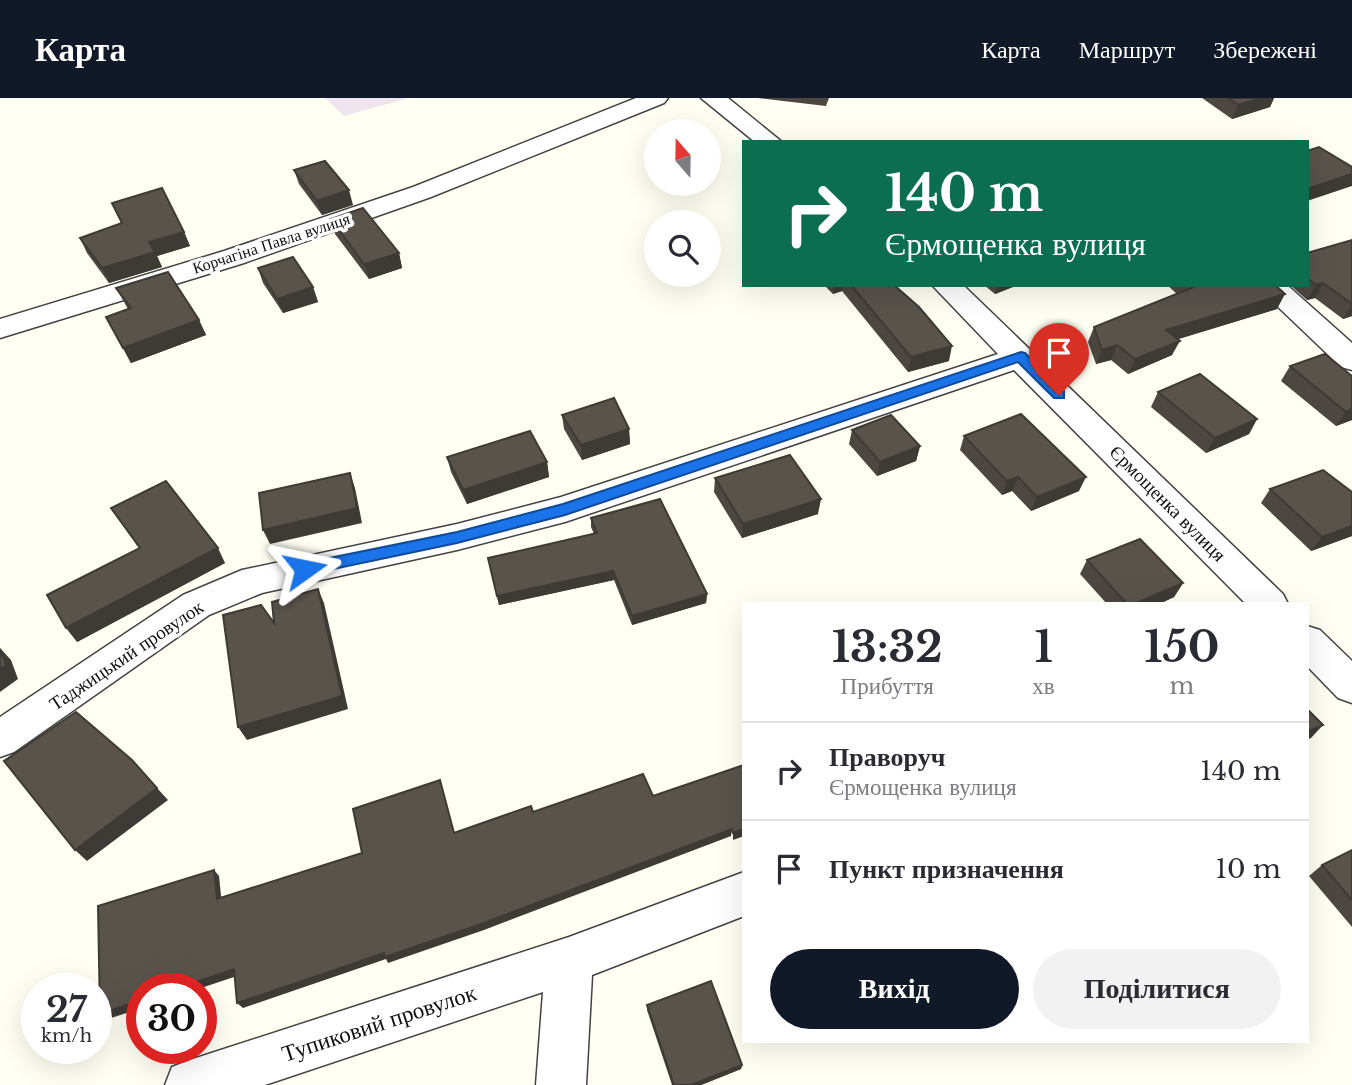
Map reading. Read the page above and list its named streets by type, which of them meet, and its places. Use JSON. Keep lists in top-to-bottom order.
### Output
{
  "streets": {
    "street": [
      "Корчагіна Павла вулиця",
      "Єрмощенка вулиця",
      "Таджицький провулок",
      "Тупиковий провулок"
    ]
  },
  "crossings": [
    ["Єрмощенка вулиця", "Таджицький провулок"]
  ],
  "north": "top",
  "page": {
    "header": "Карта",
    "nav": ["Карта", "Маршрут", "Збережені"],
    "turn": ["140 m", "Єрмощенка вулиця"],
    "eta": [
      "13:32",
      "Прибуття",
      "1",
      "хв",
      "150",
      "m"
    ],
    "list": [
      {
        "name": "Праворуч",
        "note": "Єрмощенка вулиця",
        "value": "140 m"
      },
      {
        "name": "Пункт призначення",
        "value": "10 m"
      }
    ],
    "buttons": ["Вихід", "Поділитися"],
    "speed": "27 km/h",
    "limit": "30"
  }
}
